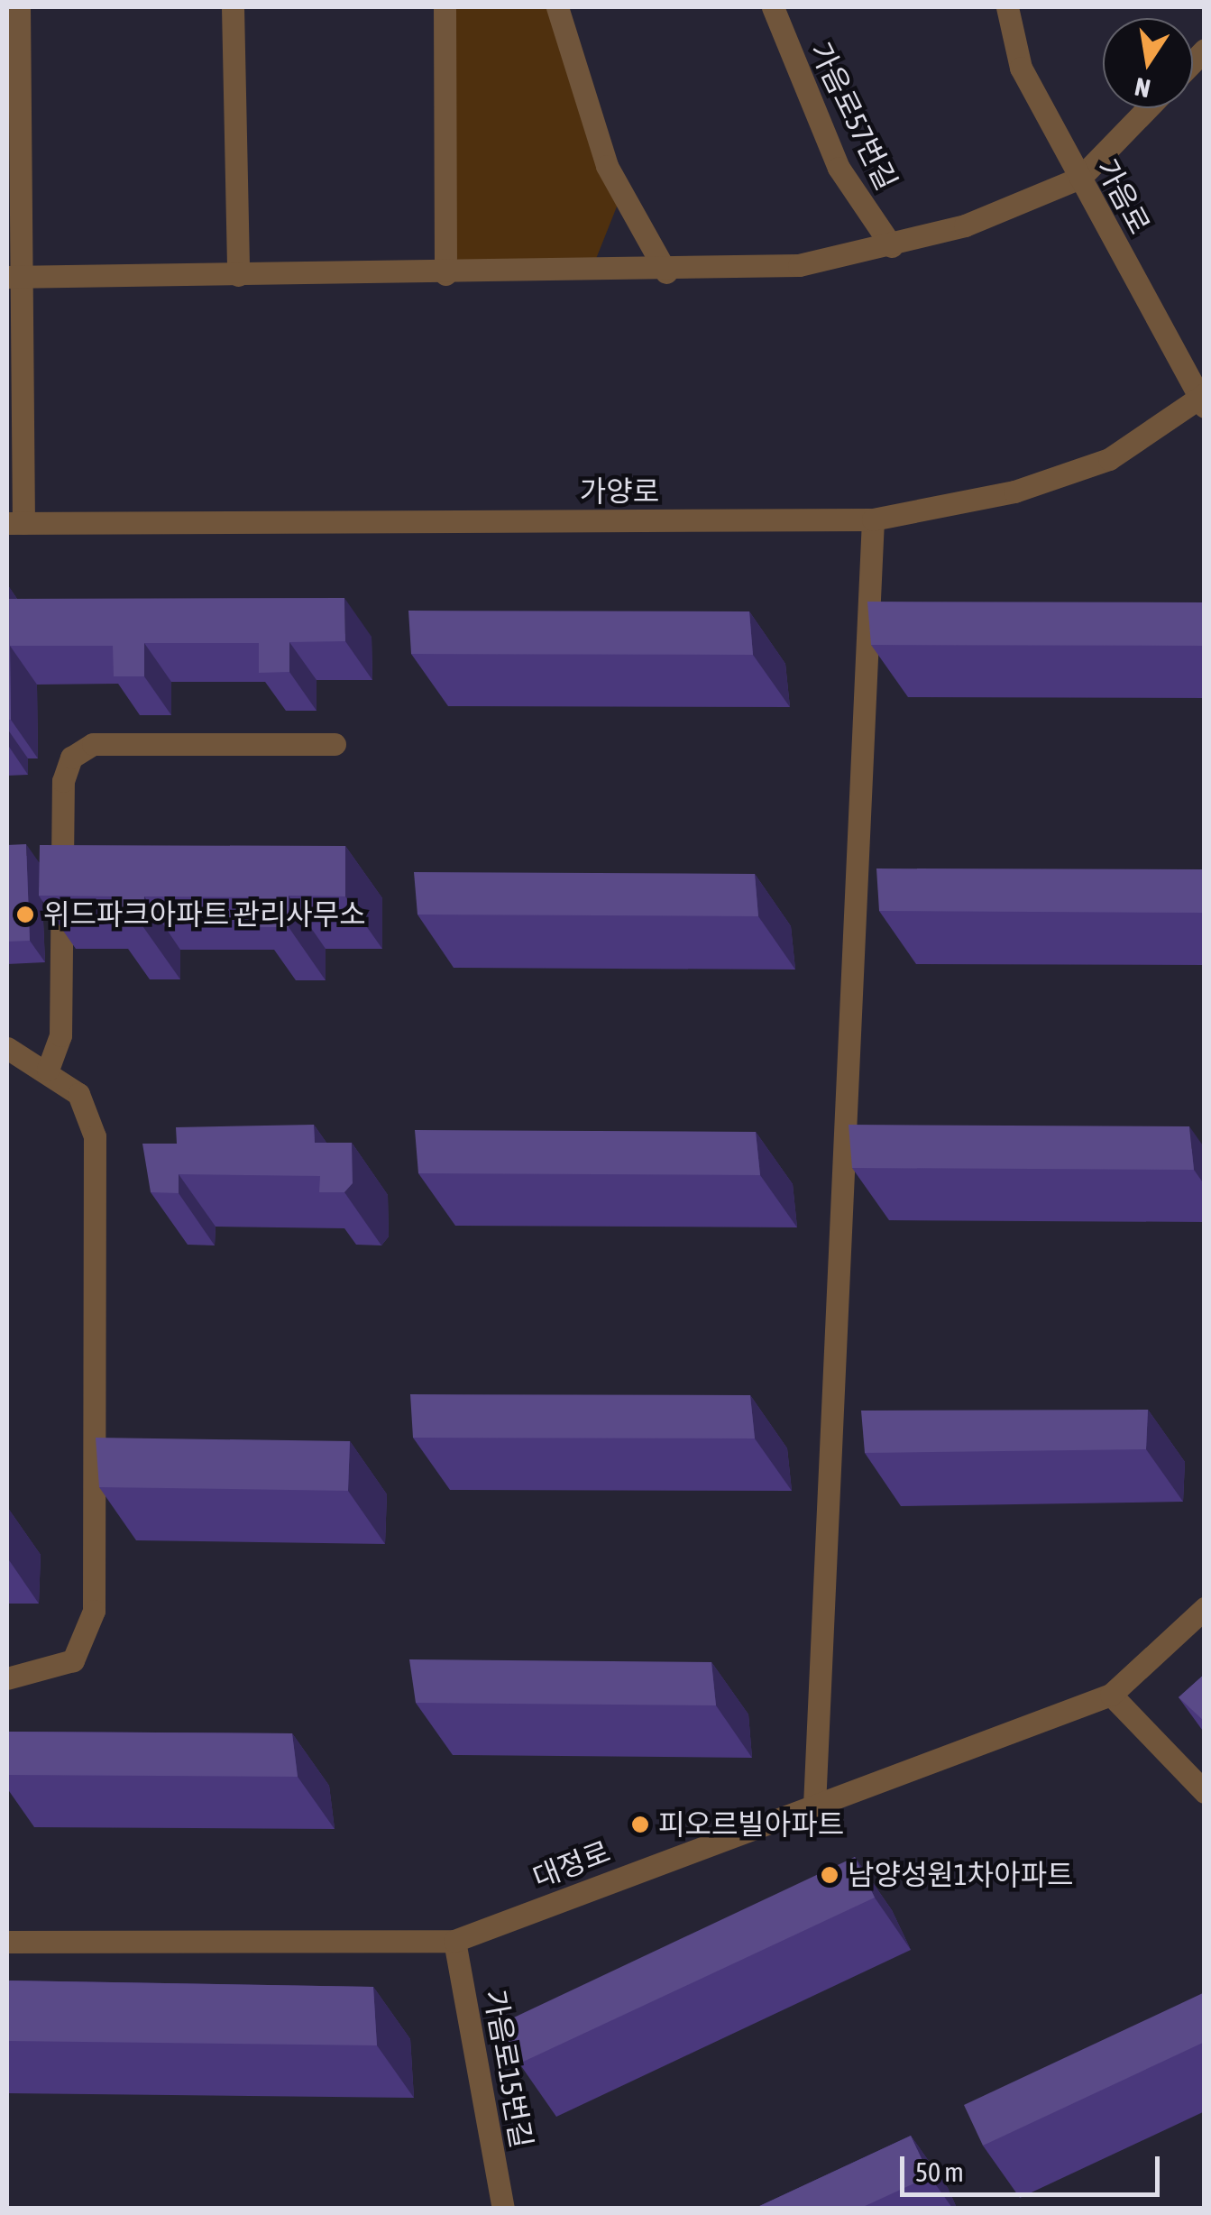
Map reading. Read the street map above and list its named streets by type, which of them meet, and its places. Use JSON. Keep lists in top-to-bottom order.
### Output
{
  "streets": {
    "street": [
      "가음로57번길",
      "가음로",
      "가양로",
      "대정로",
      "가음로15번길"
    ]
  },
  "crossings": [
    ["가음로", "가양로"],
    ["대정로", "가음로15번길"]
  ],
  "places": ["위드파크아파트 관리사무소", "피오르빌아파트", "남양성원1차아파트"],
  "scale_bar": "50 m",
  "north": "bottom"
}
